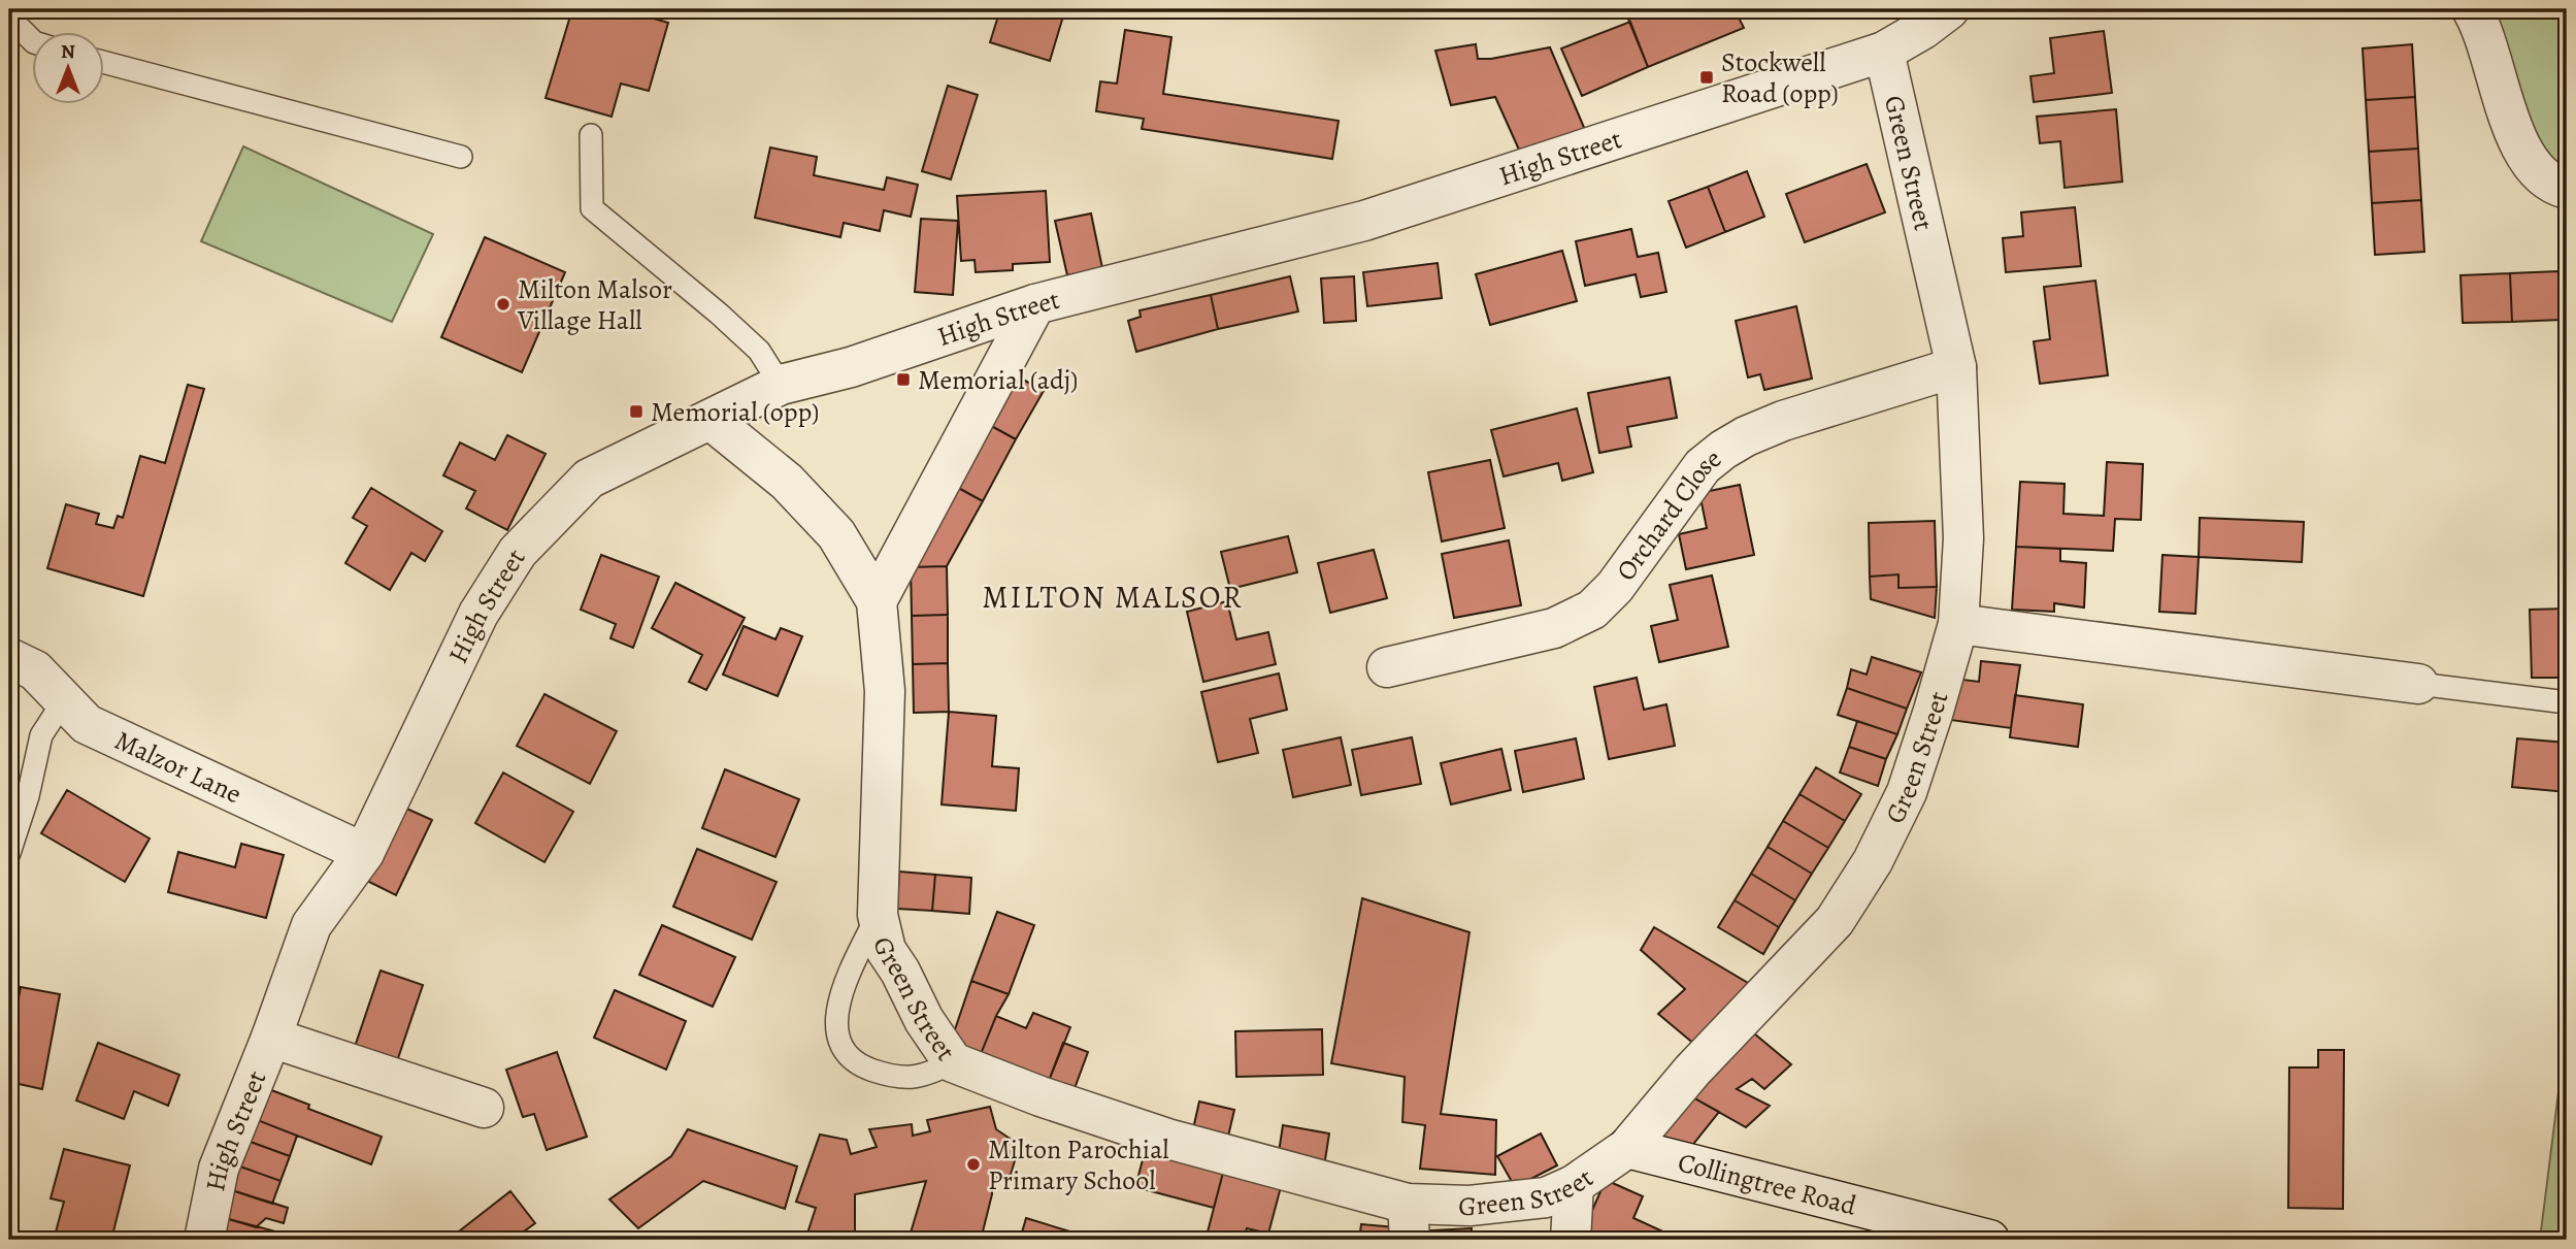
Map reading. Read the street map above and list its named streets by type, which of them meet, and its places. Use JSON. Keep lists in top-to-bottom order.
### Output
{
  "streets": {
    "street": [
      "High Street",
      "Green Street",
      "Orchard Close",
      "Malzor Lane",
      "Collingtree Road"
    ]
  },
  "crossings": [
    ["High Street", "Green Street"],
    ["High Street", "Malzor Lane"],
    ["Green Street", "Orchard Close"],
    ["Green Street", "Collingtree Road"]
  ],
  "districts": ["MILTON MALSOR"],
  "places": {
    "transit": ["Stockwell Road (opp)", "Memorial (adj)", "Memorial (opp)"],
    "other": ["Milton Malsor Village Hall", "Milton Parochial Primary School"]
  },
  "north": "top"
}
